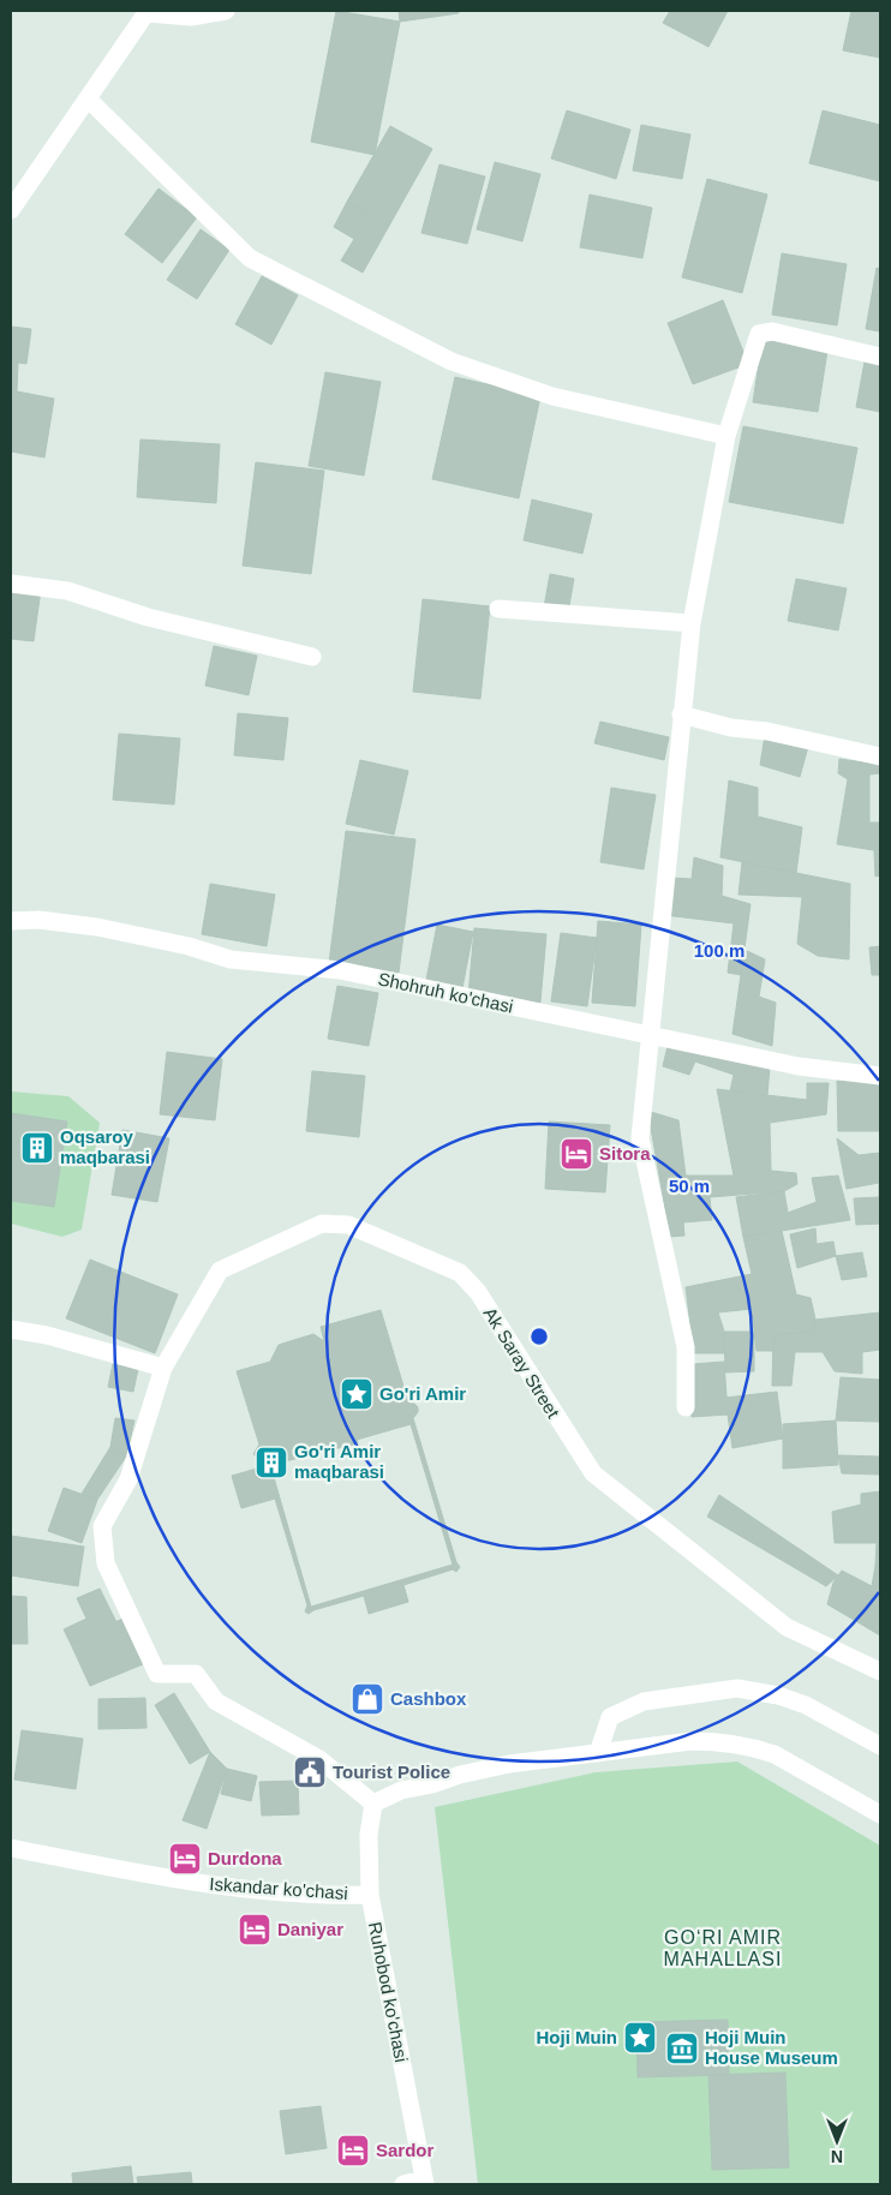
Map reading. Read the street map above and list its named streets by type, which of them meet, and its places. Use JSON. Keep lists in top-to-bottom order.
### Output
{
  "streets": {
    "street": [
      "Shohruh ko'chasi",
      "Ak Saray Street",
      "Iskandar ko'chasi",
      "Ruhobod ko'chasi"
    ]
  },
  "crossings": [
    ["Ak Saray Street", "Ruhobod ko'chasi"],
    ["Iskandar ko'chasi", "Ruhobod ko'chasi"]
  ],
  "districts": ["GO‘RI AMIR MAHALLASI"],
  "places": {
    "building": ["Oqsaroy maqbarasi", "Go'ri Amir maqbarasi"],
    "hotel": [
      "Sitora",
      "Durdona",
      "Daniyar",
      "Sardor"
    ],
    "place": ["Go'ri Amir", "Hoji Muin"],
    "shop": ["Cashbox"],
    "public building": ["Tourist Police"],
    "museum": ["Hoji Muin House Museum"]
  },
  "north": "bottom",
  "rings": ["100 m", "50 m"]
}
